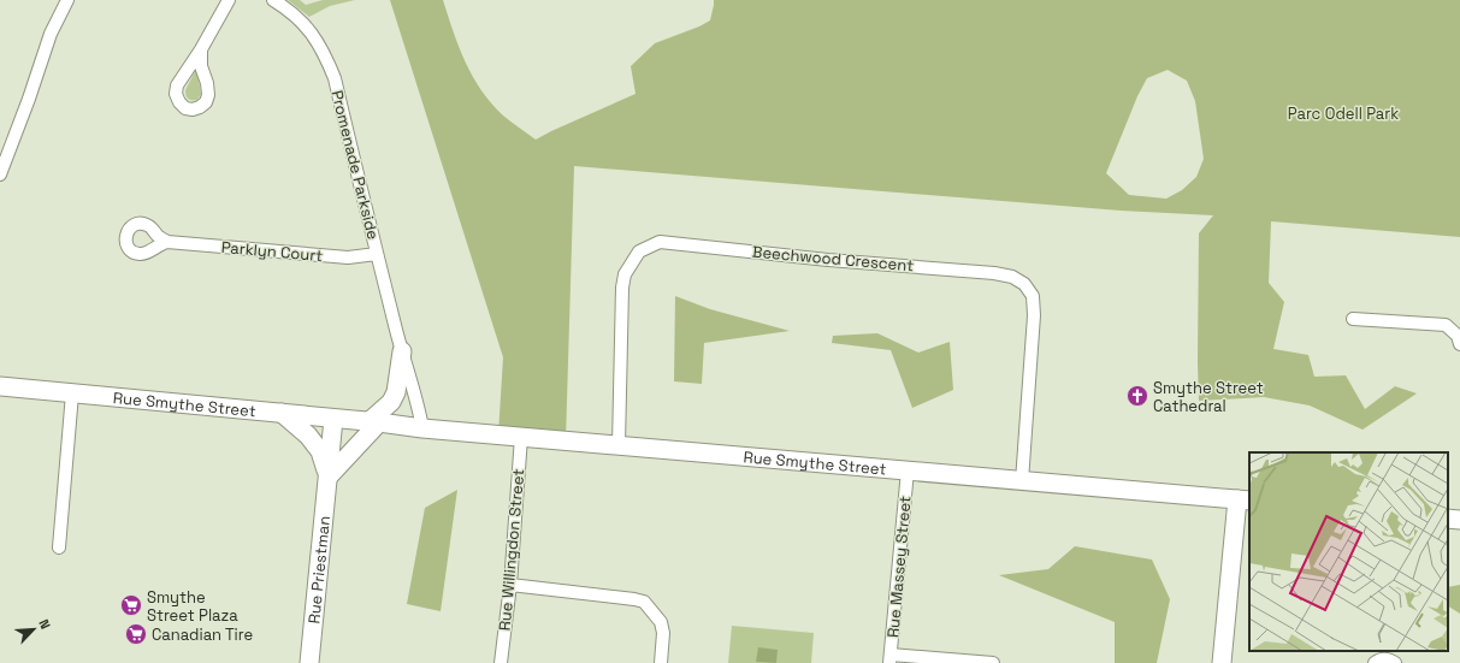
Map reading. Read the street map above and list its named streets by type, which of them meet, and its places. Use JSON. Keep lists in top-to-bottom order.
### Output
{
  "streets": {
    "main road": ["Rue Smythe Street", "Rue Priestman"],
    "street": [
      "Promenade Parkside",
      "Parklyn Court",
      "Beechwood Crescent",
      "Rue Willingdon Street",
      "Rue Massey Street"
    ]
  },
  "crossings": [
    ["Promenade Parkside", "Parklyn Court"],
    ["Promenade Parkside", "Rue Smythe Street"],
    ["Beechwood Crescent", "Rue Smythe Street"],
    ["Rue Smythe Street", "Rue Willingdon Street"],
    ["Rue Smythe Street", "Rue Massey Street"],
    ["Rue Smythe Street", "Rue Priestman"]
  ],
  "parks": ["Parc Odell Park"],
  "places": {
    "church": ["Smythe Street Cathedral"],
    "supermarket": ["Smythe Street Plaza", "Canadian Tire"]
  },
  "north": "top right"
}
